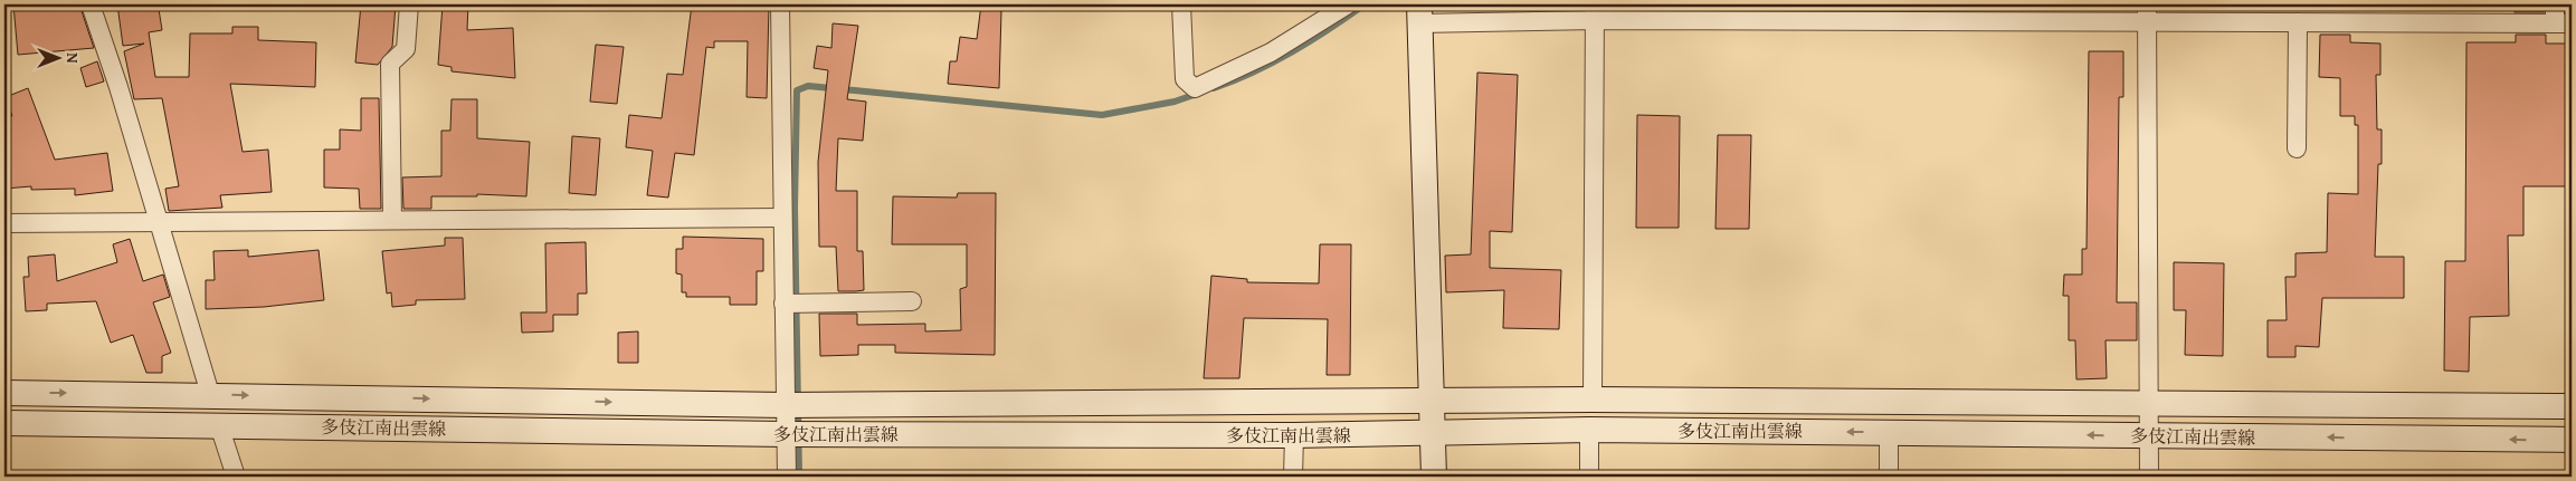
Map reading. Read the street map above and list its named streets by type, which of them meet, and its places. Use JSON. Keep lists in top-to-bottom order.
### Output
{
  "streets": {
    "main road": ["多伎江南出雲線"]
  },
  "north": "right"
}
